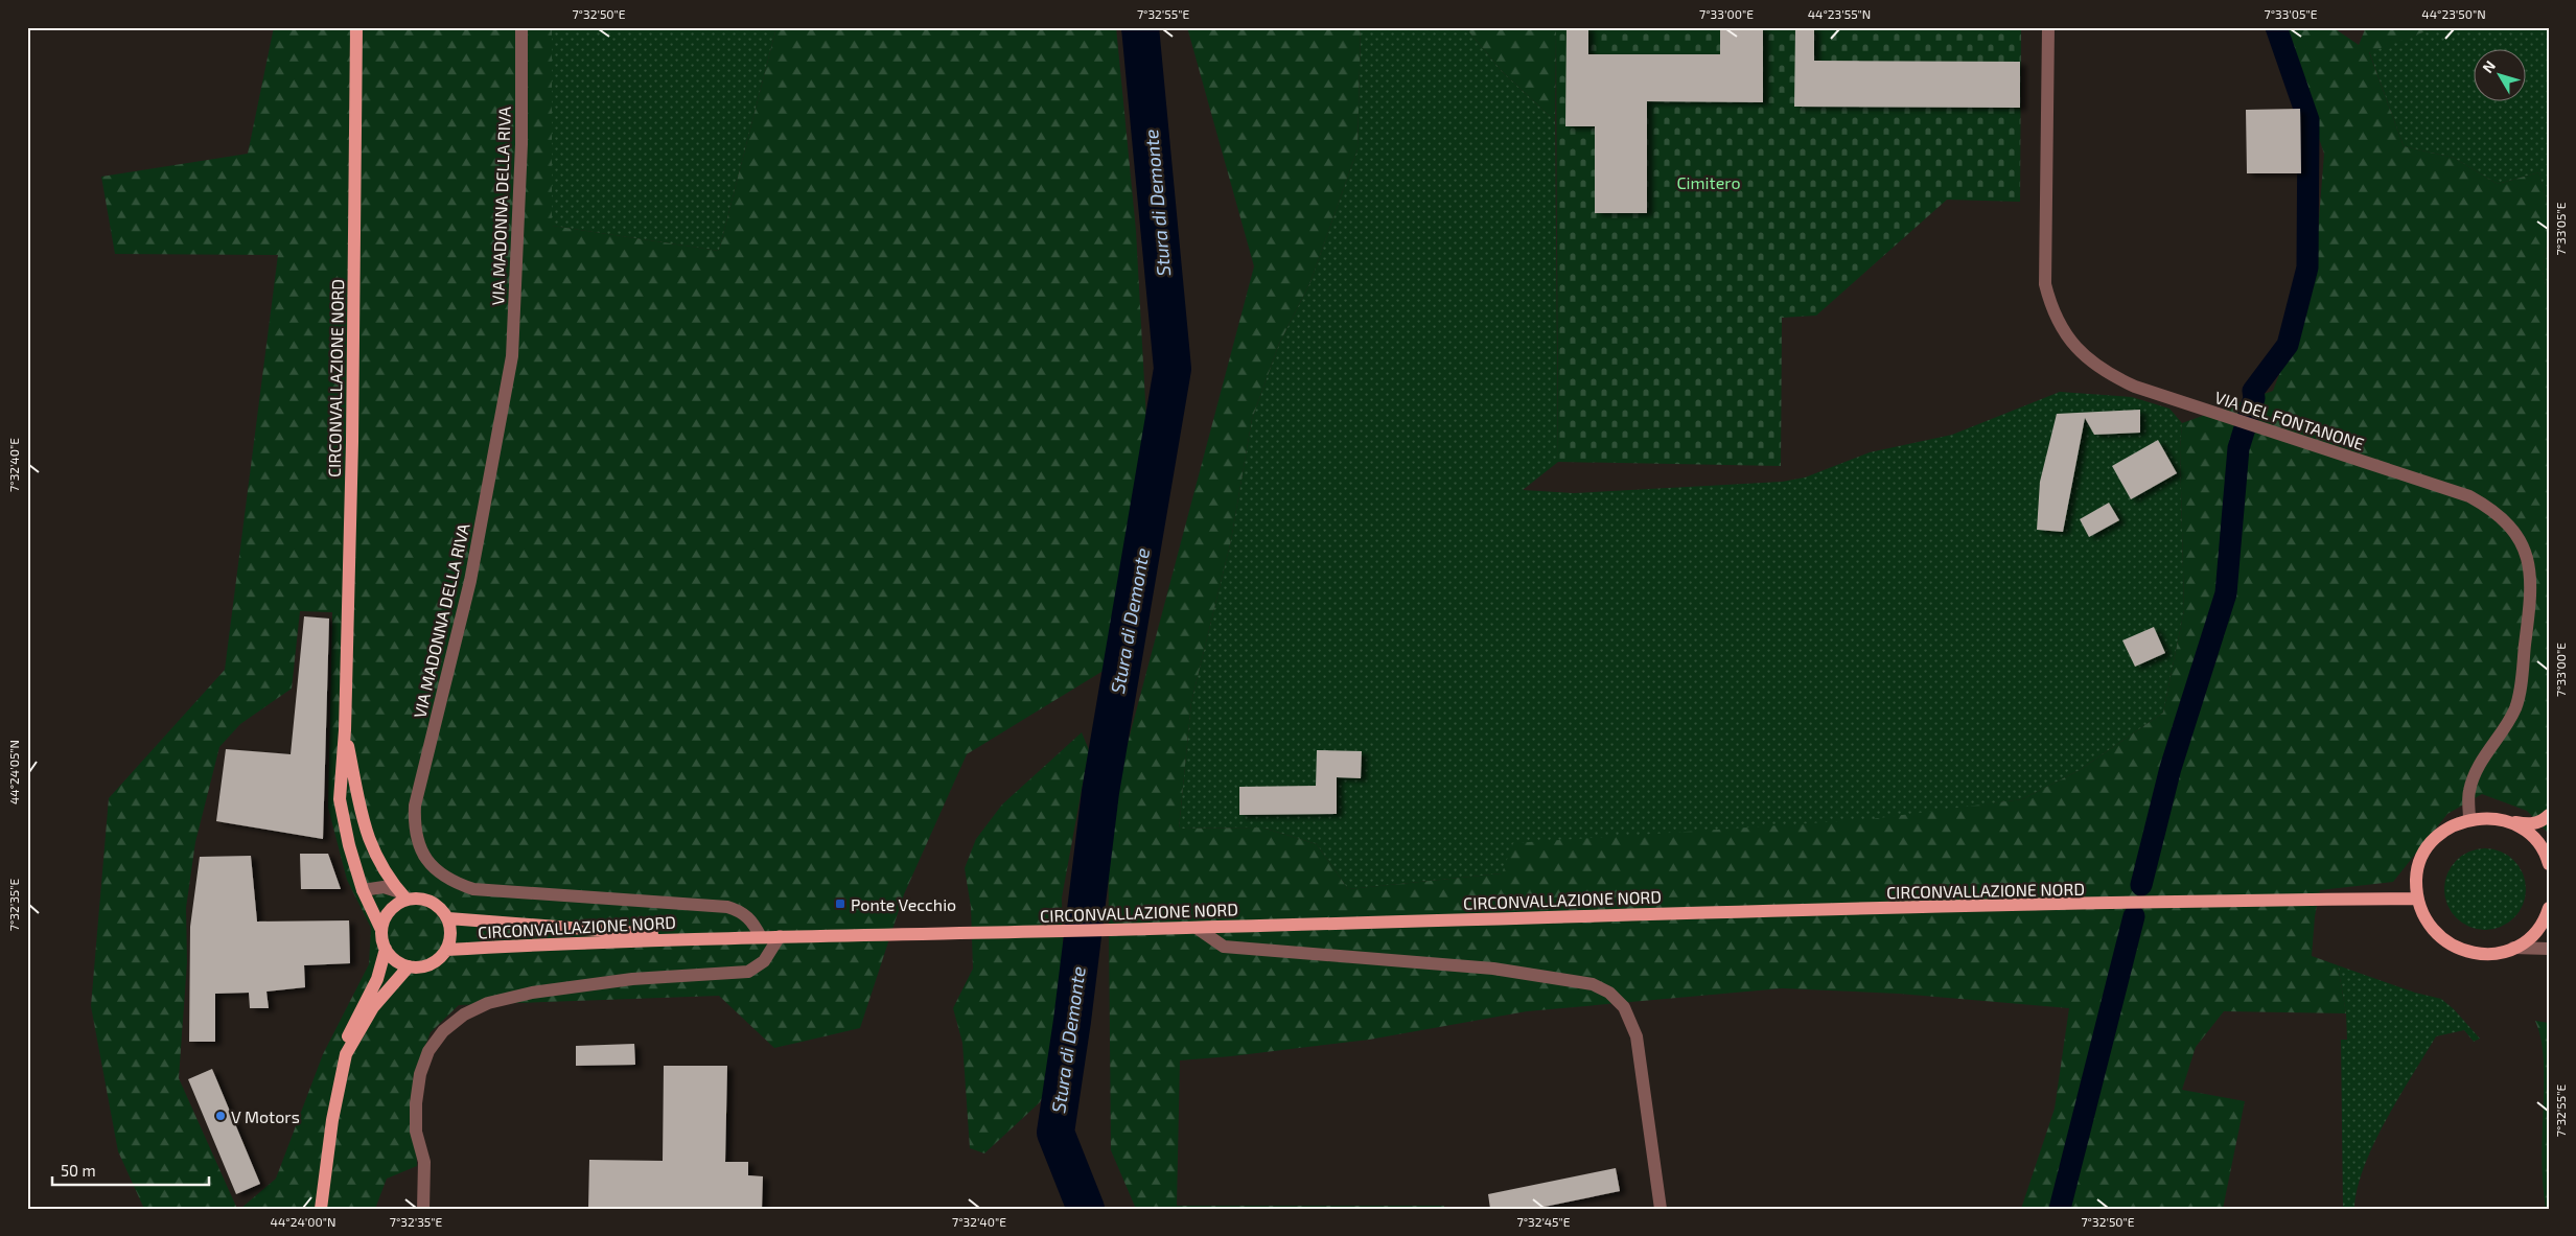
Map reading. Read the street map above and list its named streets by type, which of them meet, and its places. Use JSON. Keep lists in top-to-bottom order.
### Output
{
  "streets": {
    "main road": ["CIRCONVALLAZIONE NORD"],
    "street": ["VIA MADONNA DELLA RIVA", "VIA DEL FONTANONE"]
  },
  "crossings": [
    ["VIA MADONNA DELLA RIVA", "CIRCONVALLAZIONE NORD"]
  ],
  "water": ["Stura di Demonte"],
  "parks": ["Cimitero"],
  "places": {
    "transit": ["Ponte Vecchio"],
    "other": ["V Motors"]
  },
  "scale_bar": "50 m",
  "north": "top left",
  "coordinates": [
    "7°32'50\"E",
    "7°32'55\"E",
    "7°33'00\"E",
    "44°23'55\"N",
    "7°33'05\"E",
    "44°23'50\"N",
    "7°32'40\"E",
    "44°24'05\"N",
    "7°32'35\"E",
    "44°24'00\"N",
    "7°32'45\"E"
  ]
}
